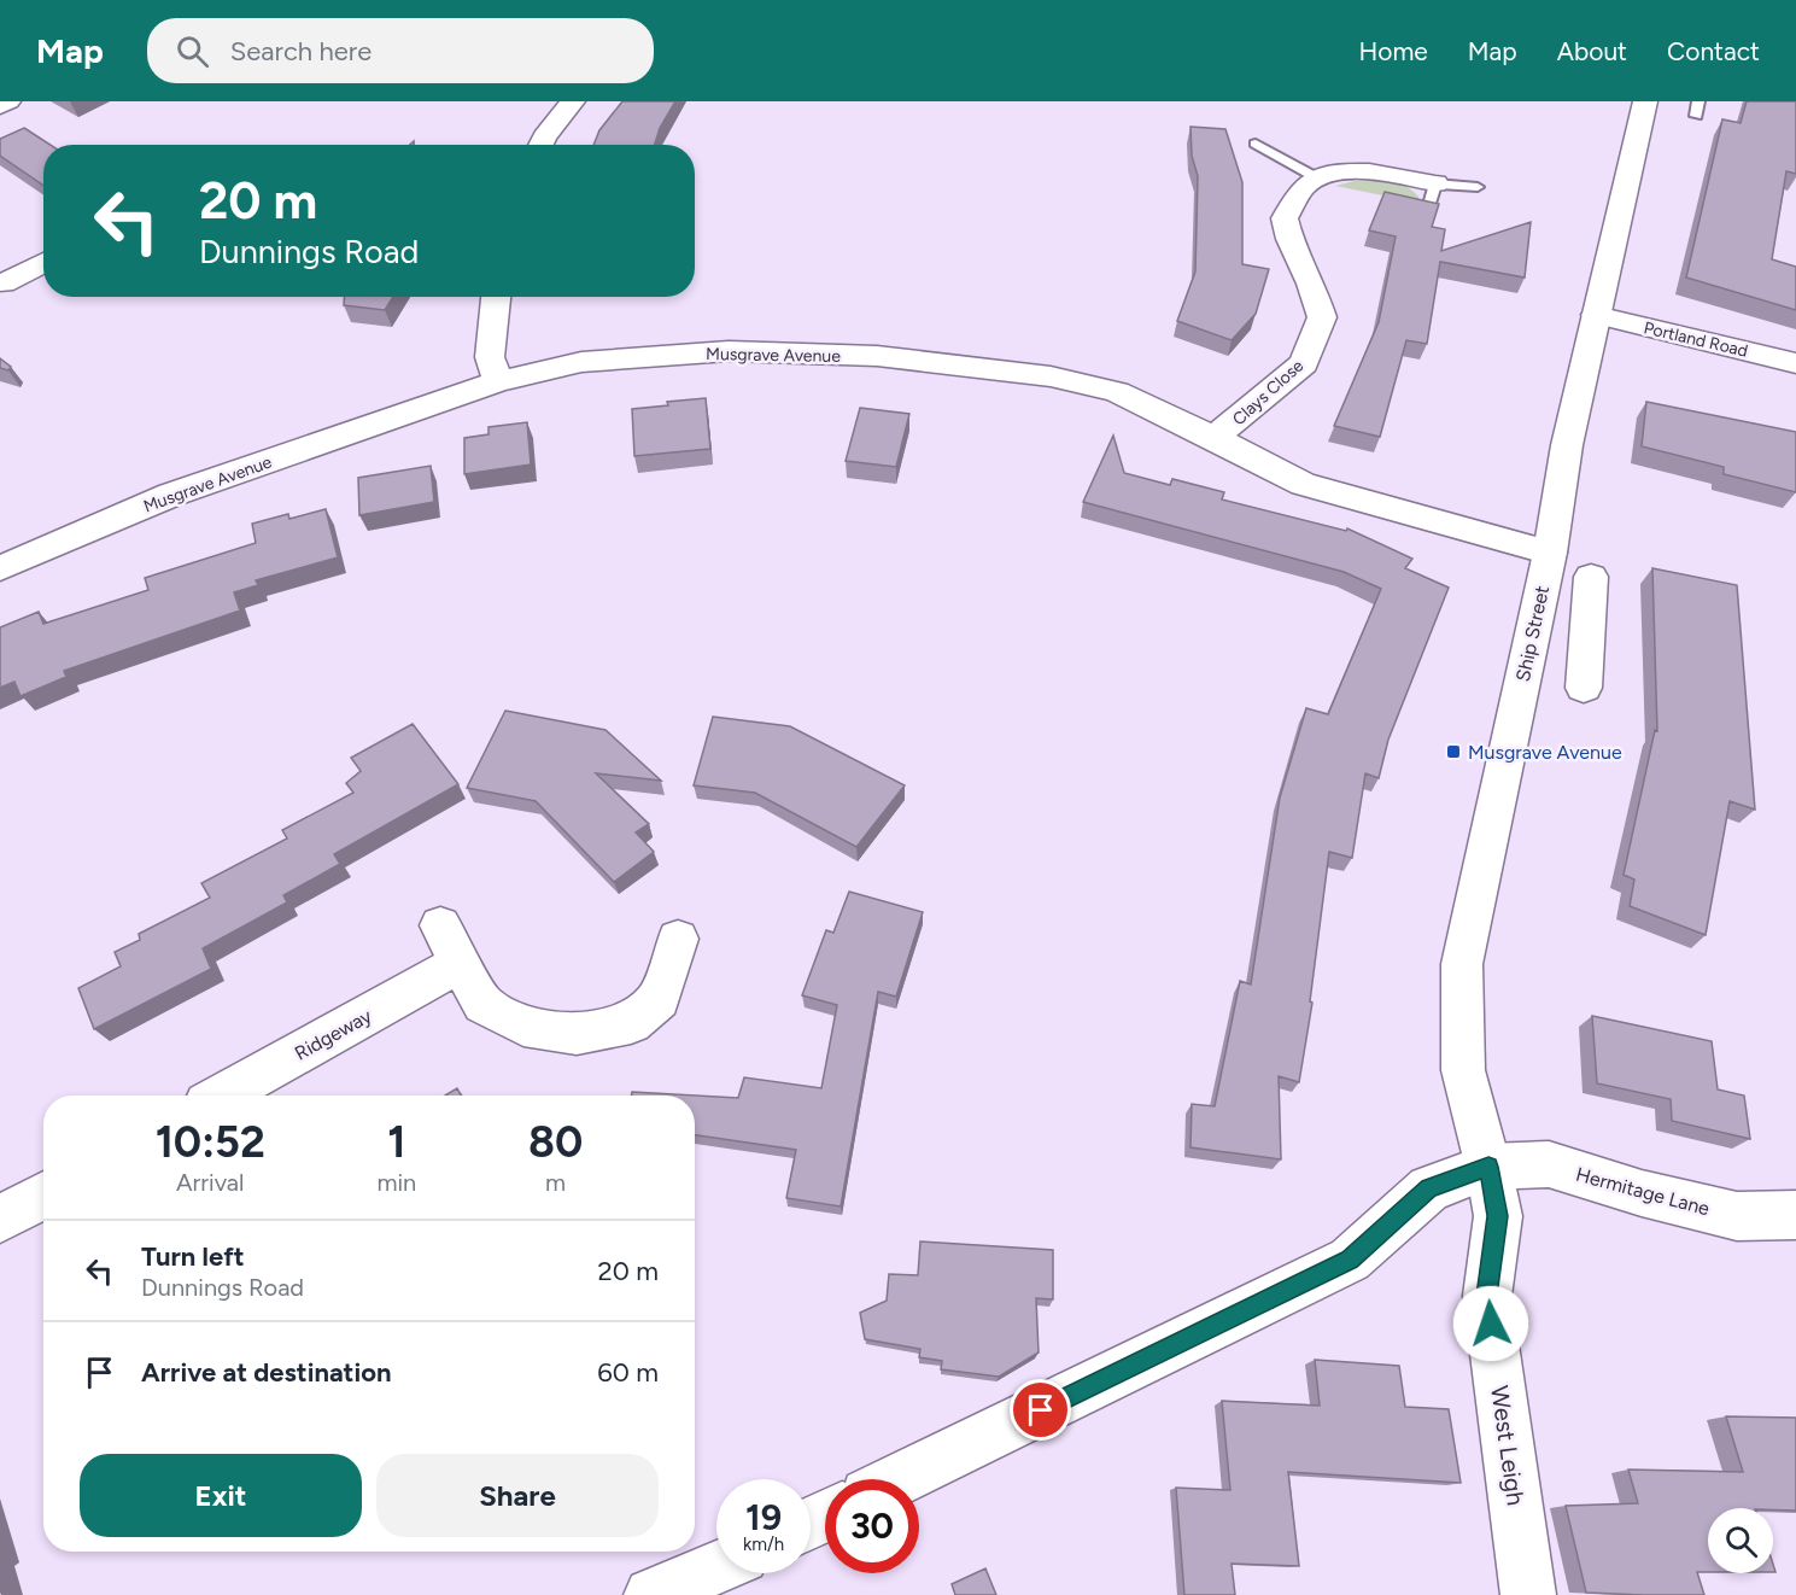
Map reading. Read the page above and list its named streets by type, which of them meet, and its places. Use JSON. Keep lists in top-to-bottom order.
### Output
{
  "streets": {
    "street": [
      "Portland Road",
      "Musgrave Avenue",
      "Clays Close",
      "Ship Street",
      "Ridgeway",
      "Hermitage Lane",
      "West Leigh"
    ]
  },
  "crossings": [
    ["Portland Road", "Ship Street"],
    ["Musgrave Avenue", "Clays Close"],
    ["Musgrave Avenue", "Ship Street"],
    ["Ship Street", "Hermitage Lane"],
    ["Ship Street", "West Leigh"],
    ["Hermitage Lane", "West Leigh"]
  ],
  "places": {
    "transit": ["Musgrave Avenue"]
  },
  "page": {
    "header": "Map",
    "search": "Search here",
    "nav": [
      "Home",
      "Map",
      "About",
      "Contact"
    ],
    "turn": ["20 m", "Dunnings Road"],
    "eta": [
      "10:52",
      "Arrival",
      "1",
      "min",
      "80",
      "m"
    ],
    "list": [
      {
        "name": "Turn left",
        "note": "Dunnings Road",
        "value": "20 m"
      },
      {
        "name": "Arrive at destination",
        "value": "60 m"
      }
    ],
    "buttons": ["Exit", "Share"],
    "speed": "19 km/h",
    "limit": "30"
  }
}
